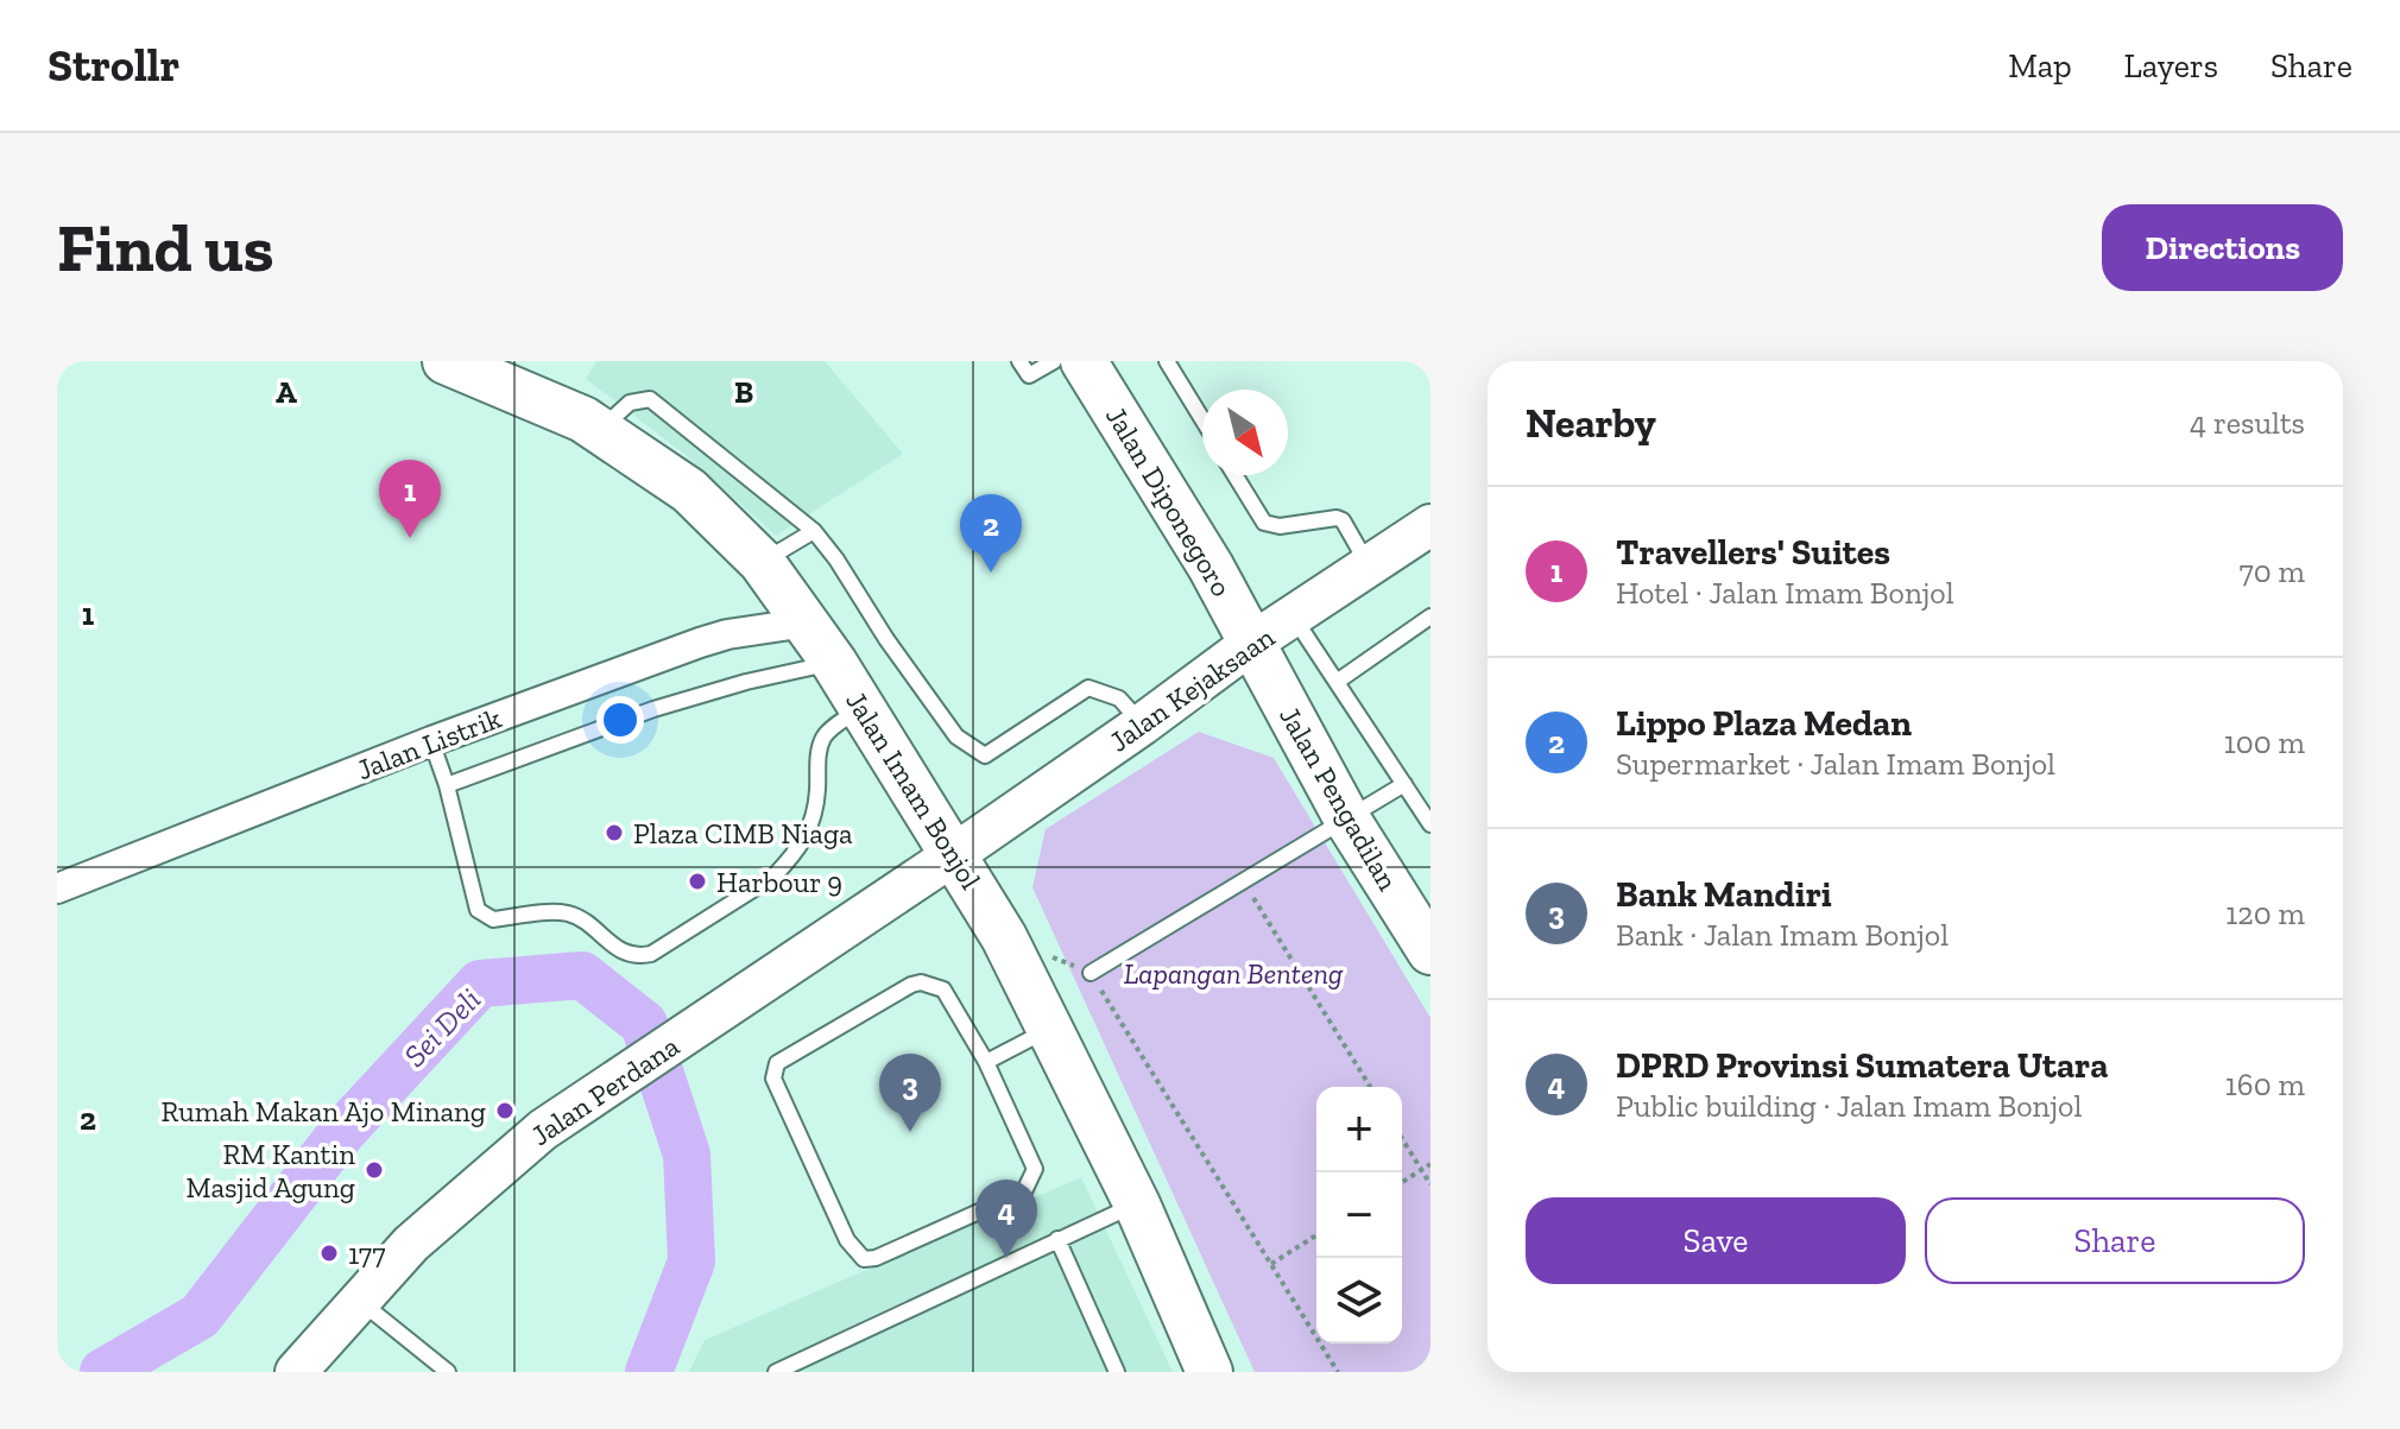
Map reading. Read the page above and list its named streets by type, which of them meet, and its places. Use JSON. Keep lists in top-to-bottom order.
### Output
{
  "streets": {
    "main road": [
      "Jalan Diponegoro",
      "Jalan Kejaksaan",
      "Jalan Imam Bonjol",
      "Jalan Pengadilan",
      "Jalan Perdana"
    ],
    "street": ["Jalan Listrik"]
  },
  "crossings": [
    ["Jalan Diponegoro", "Jalan Kejaksaan"],
    ["Jalan Diponegoro", "Jalan Pengadilan"],
    ["Jalan Kejaksaan", "Jalan Imam Bonjol"],
    ["Jalan Kejaksaan", "Jalan Pengadilan"],
    ["Jalan Kejaksaan", "Jalan Perdana"],
    ["Jalan Listrik", "Jalan Imam Bonjol"],
    ["Jalan Imam Bonjol", "Jalan Perdana"]
  ],
  "water": ["Sei Deli"],
  "parks": ["Lapangan Benteng"],
  "places": [
    "Plaza CIMB Niaga",
    "Harbour 9",
    "Rumah Makan Ajo Minang",
    "RM Kantin Masjid Agung",
    "177"
  ],
  "north": "bottom right",
  "page": {
    "header": "Strollr",
    "nav": ["Map", "Layers", "Share"],
    "buttons": [
      "Directions",
      ["Save", "Share"]
    ],
    "title": "Find us",
    "heading": ["Nearby", "4 results"],
    "pins": [
      "1",
      "2",
      "3",
      "4"
    ],
    "list": [
      {
        "mark": "1",
        "name": "Travellers' Suites",
        "note": "Hotel · Jalan Imam Bonjol",
        "value": "70 m"
      },
      {
        "mark": "2",
        "name": "Lippo Plaza Medan",
        "note": "Supermarket · Jalan Imam Bonjol",
        "value": "100 m"
      },
      {
        "mark": "3",
        "name": "Bank Mandiri",
        "note": "Bank · Jalan Imam Bonjol",
        "value": "120 m"
      },
      {
        "mark": "4",
        "name": "DPRD Provinsi Sumatera Utara",
        "note": "Public building · Jalan Imam Bonjol",
        "value": "160 m"
      }
    ],
    "map_buttons": ["+", "−"]
  },
  "grid": {
    "columns": ["A", "B"],
    "rows": ["1", "2"]
  }
}
